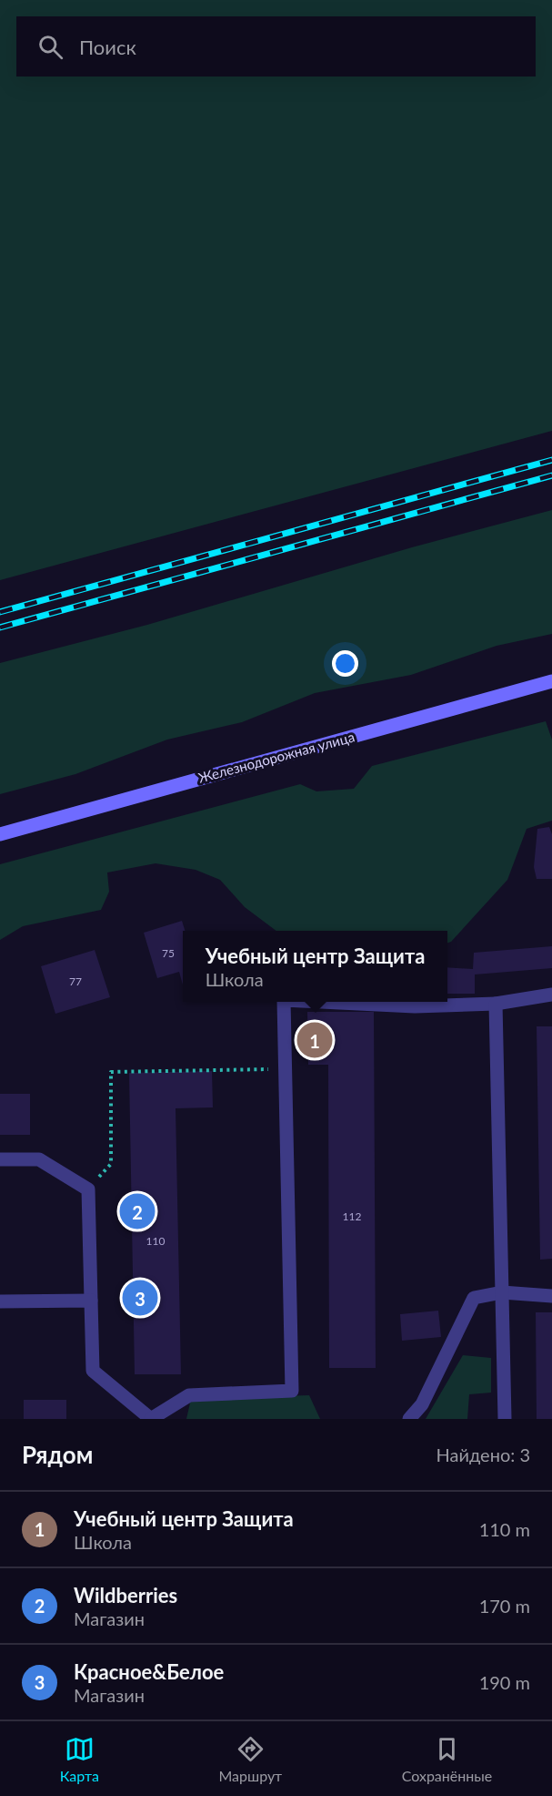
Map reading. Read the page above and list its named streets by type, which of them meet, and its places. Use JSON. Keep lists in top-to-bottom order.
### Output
{
  "streets": {
    "main road": ["Железнодорожная улица"]
  },
  "house_numbers": [
    "75",
    "77",
    "112",
    "110"
  ],
  "page": {
    "search": "Поиск",
    "popup": ["Учебный центр Защита", "Школа"],
    "pins": ["1", "2", "3"],
    "heading": ["Рядом", "Найдено: 3"],
    "list": [
      {
        "mark": "1",
        "name": "Учебный центр Защита",
        "note": "Школа",
        "value": "110 m"
      },
      {
        "mark": "2",
        "name": "Wildberries",
        "note": "Магазин",
        "value": "170 m"
      },
      {
        "mark": "3",
        "name": "Красное&Белое",
        "note": "Магазин",
        "value": "190 m"
      }
    ],
    "nav": ["Карта", "Маршрут", "Сохранённые"]
  }
}
